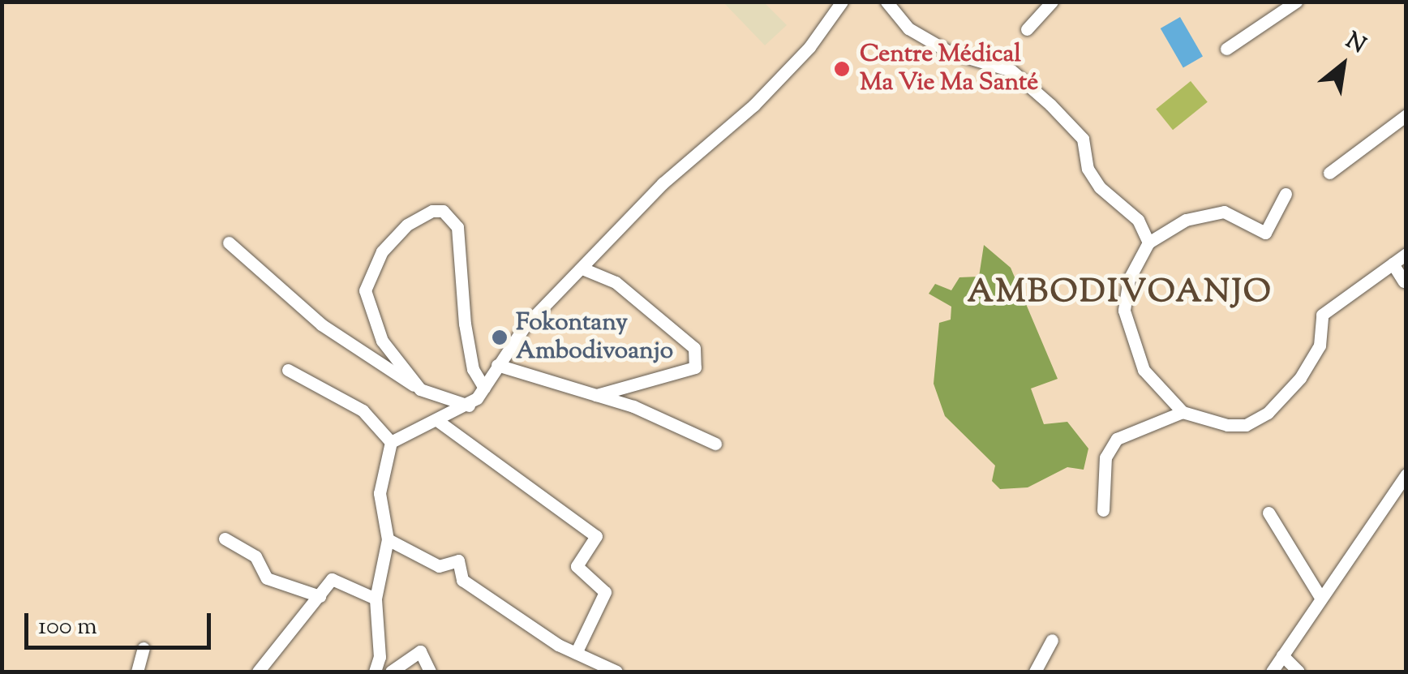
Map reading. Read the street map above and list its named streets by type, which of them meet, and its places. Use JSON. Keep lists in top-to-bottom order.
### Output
{
  "districts": ["AMBODIVOANJO"],
  "places": ["Centre Médical Ma Vie Ma Santé", "Fokontany Ambodivoanjo"],
  "scale_bar": "100 m",
  "north": "top right"
}
